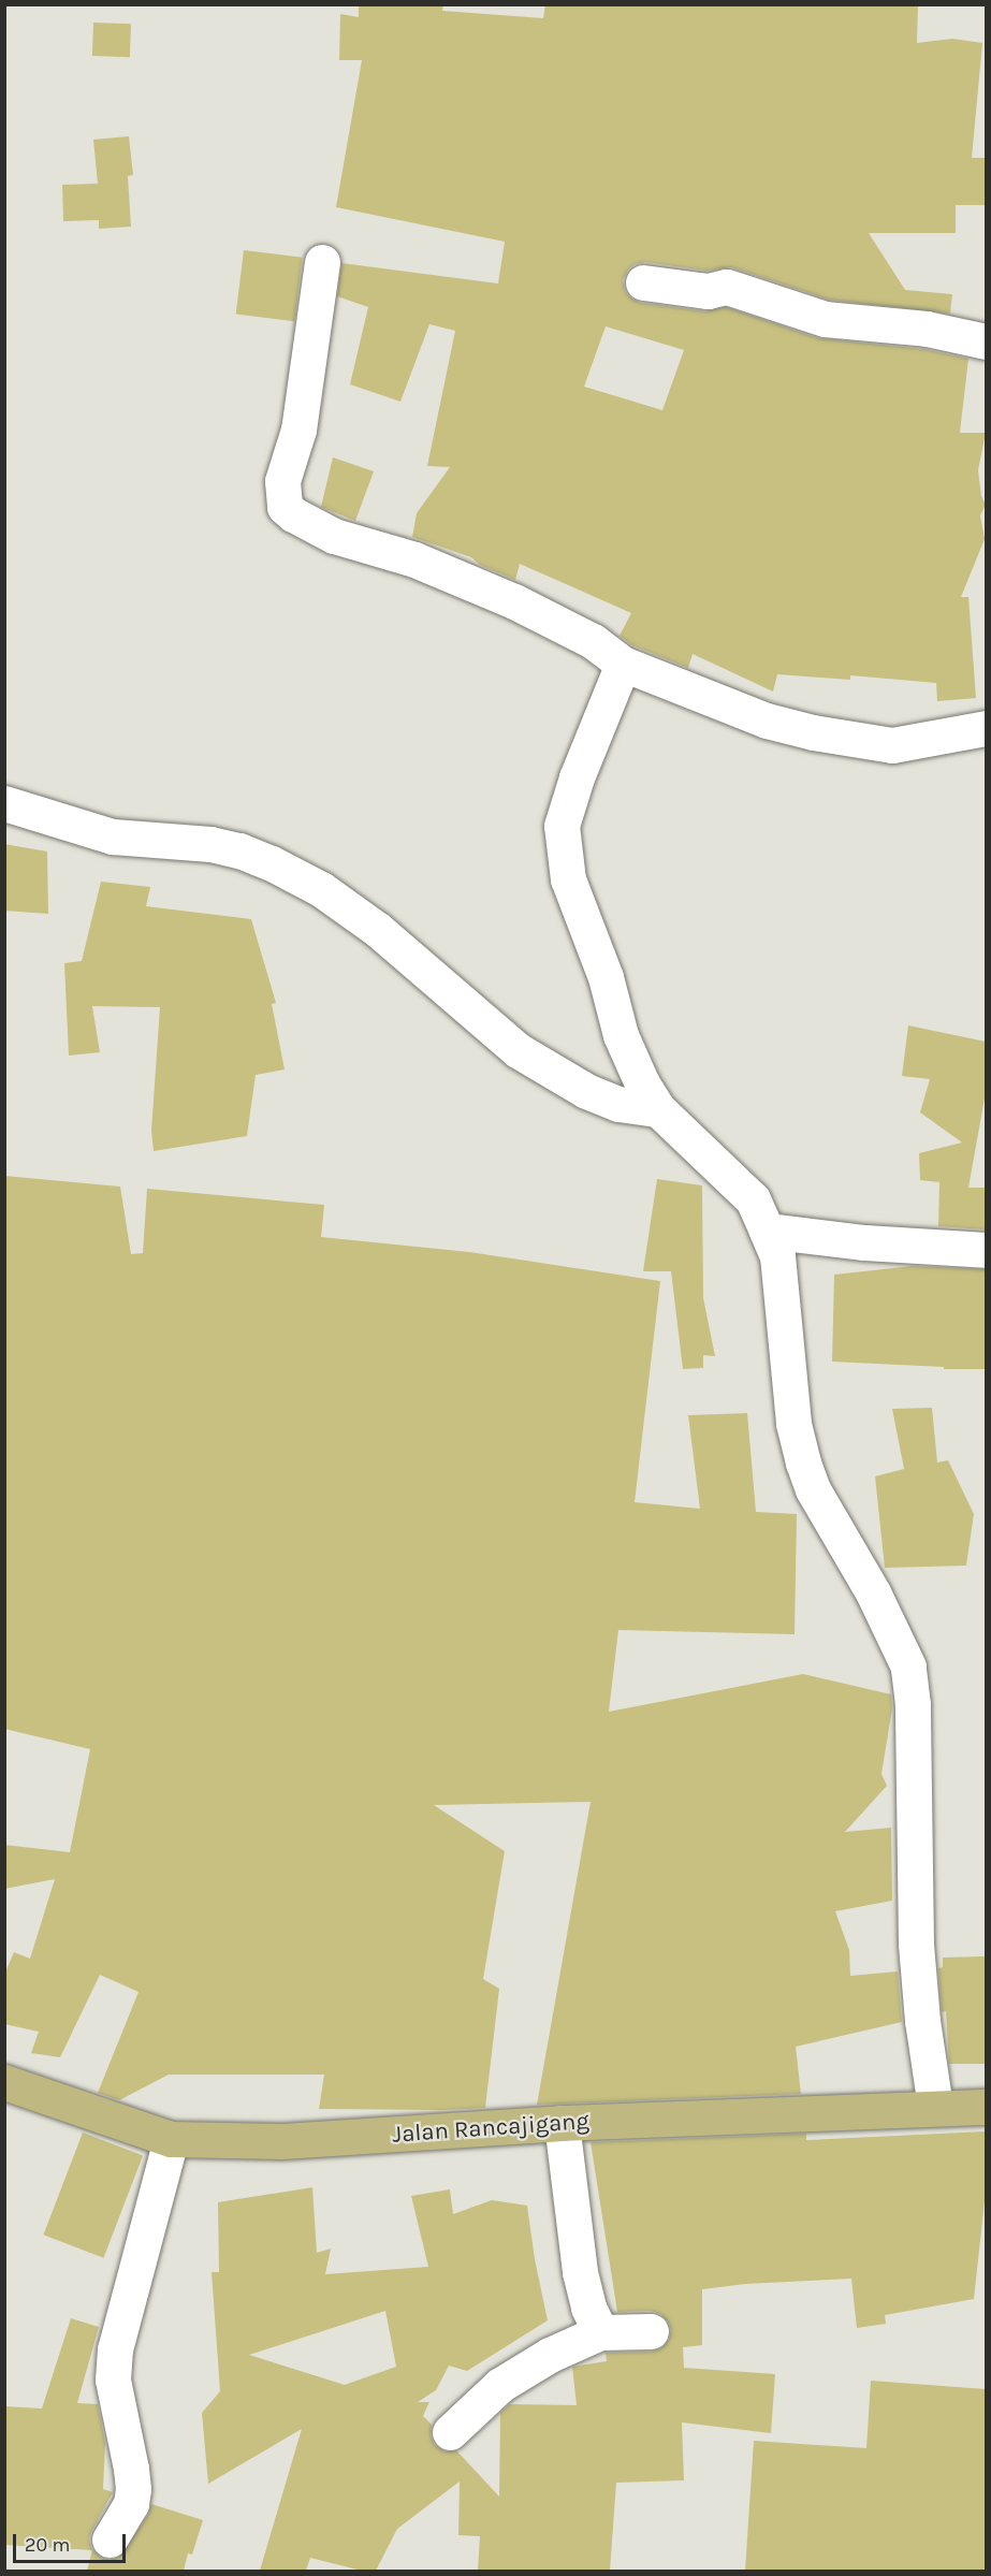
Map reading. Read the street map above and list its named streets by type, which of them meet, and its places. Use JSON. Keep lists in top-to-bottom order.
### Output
{
  "streets": {
    "main road": ["Jalan Rancajigang"]
  },
  "scale_bar": "20 m"
}
